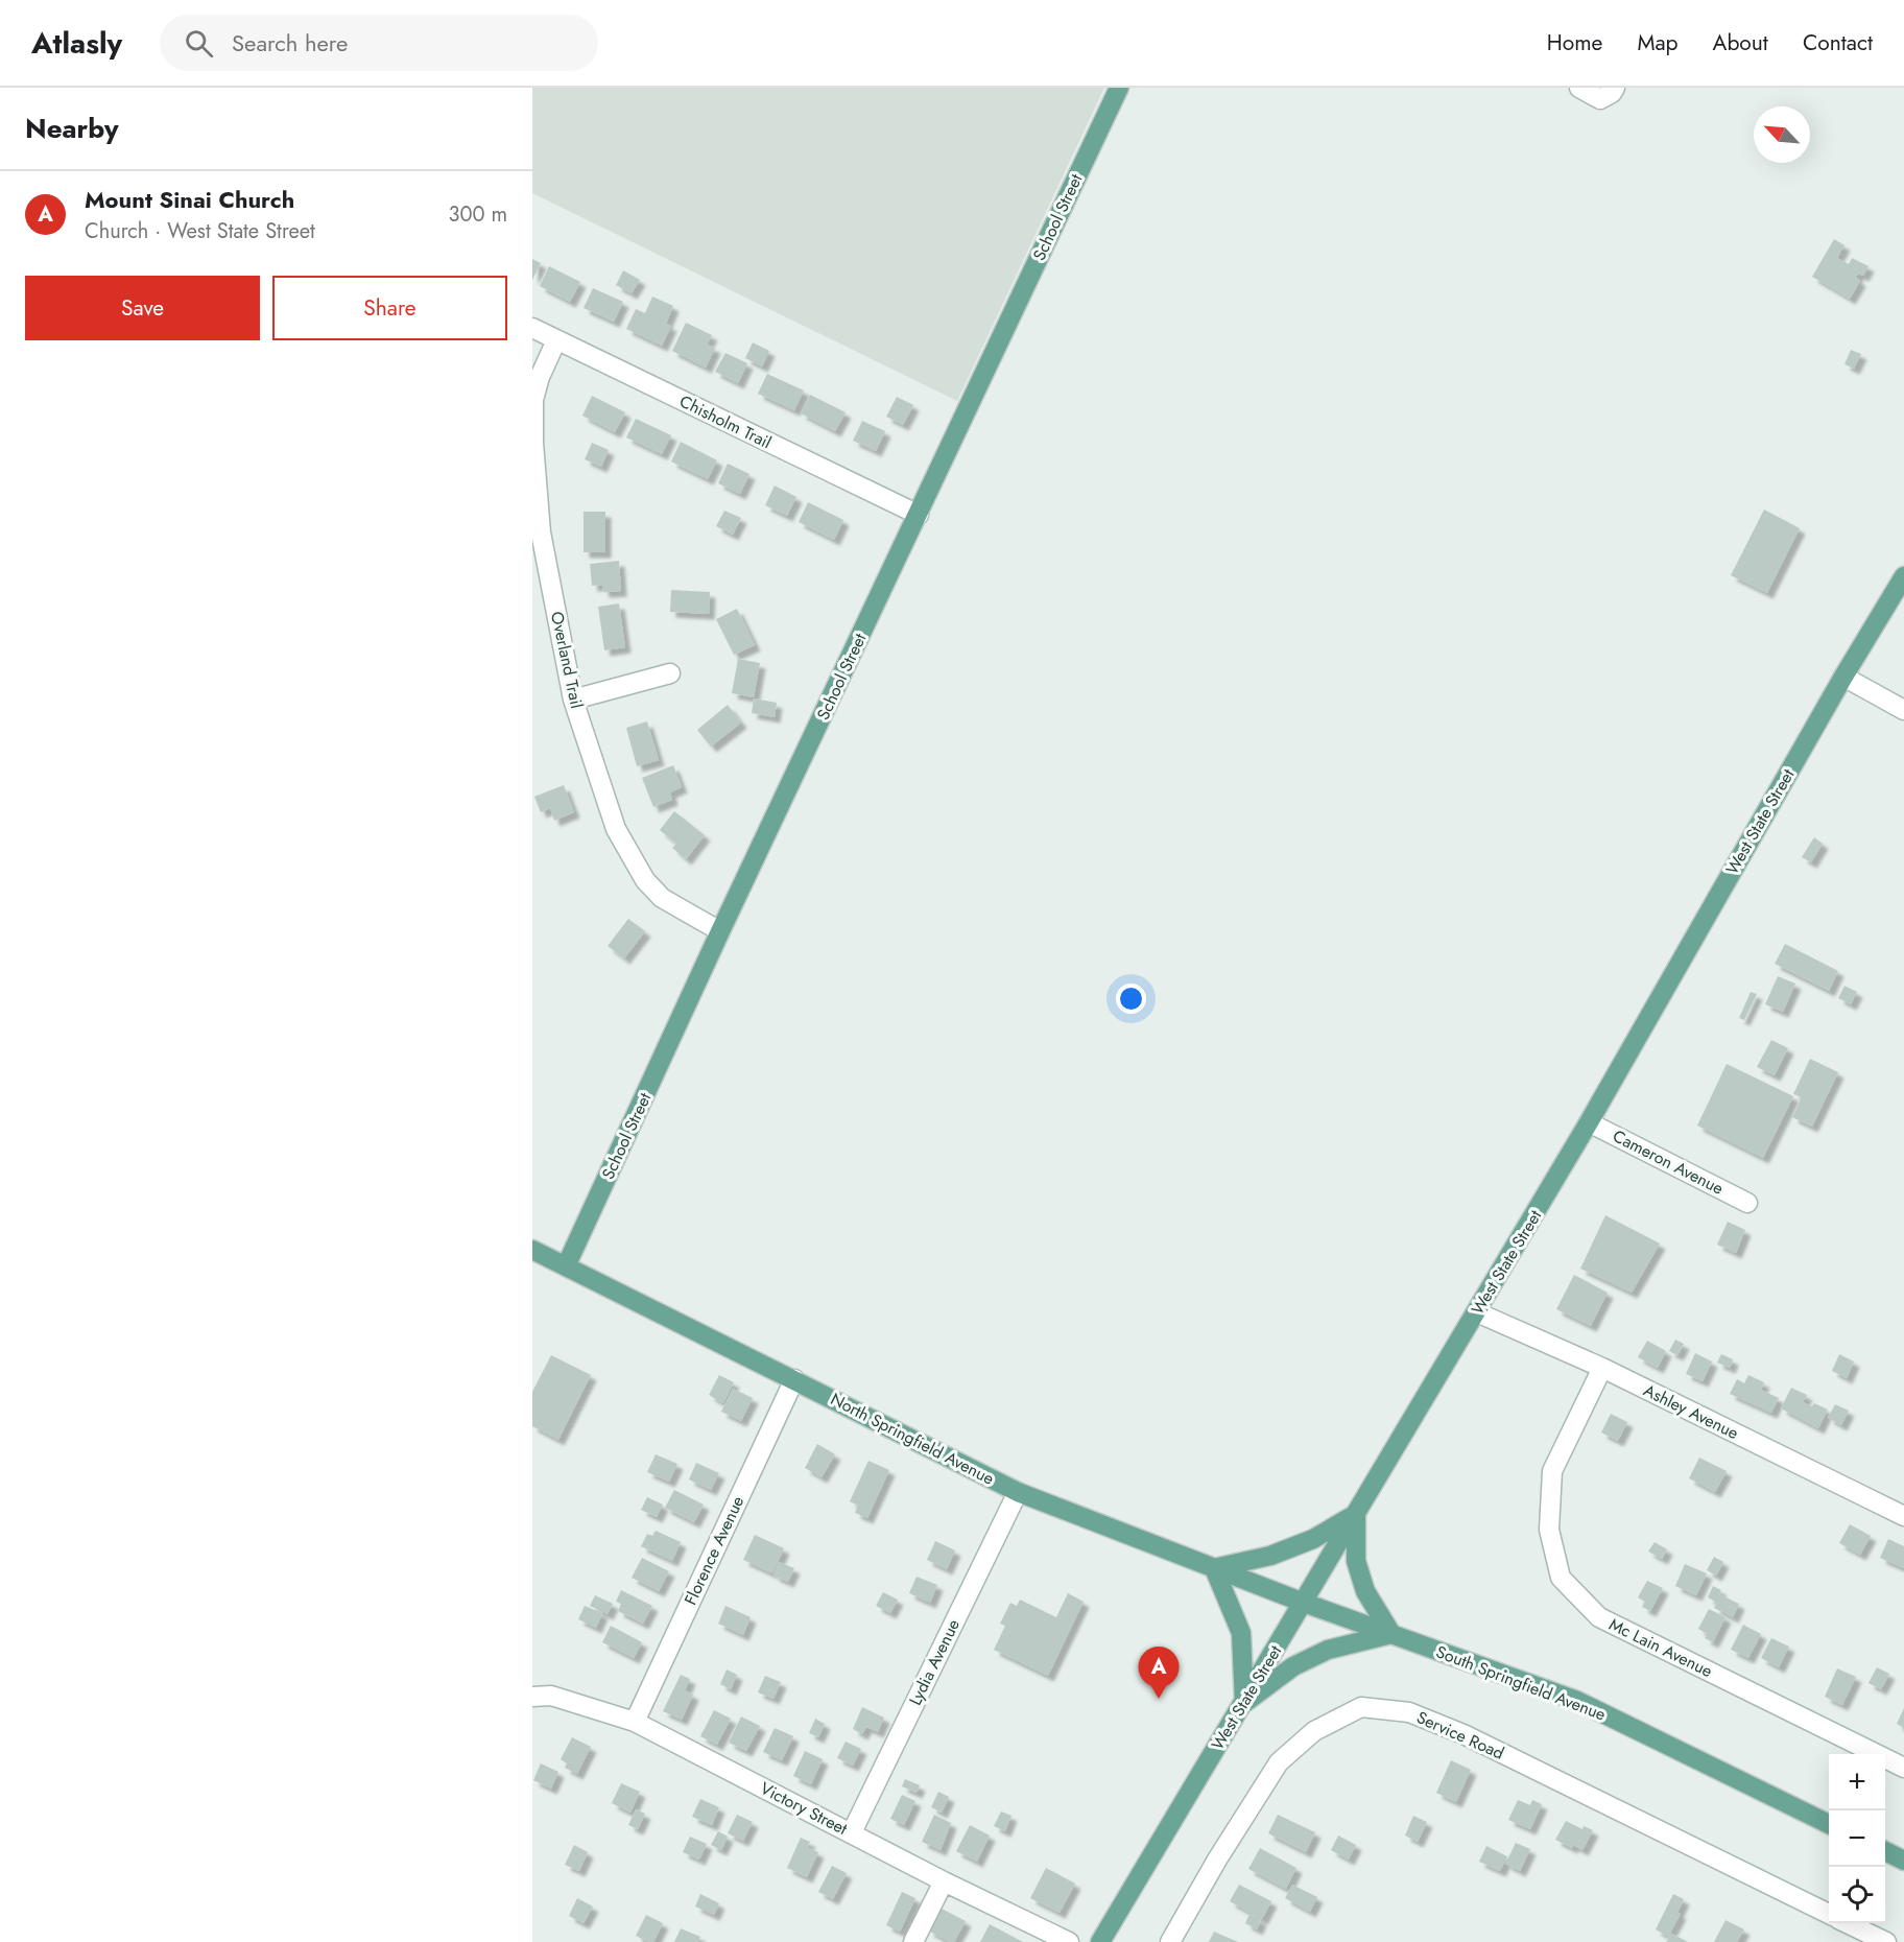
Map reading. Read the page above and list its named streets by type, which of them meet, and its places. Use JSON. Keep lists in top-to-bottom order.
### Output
{
  "streets": {
    "main road": [
      "School Street",
      "West State Street",
      "North Springfield Avenue",
      "South Springfield Avenue"
    ],
    "street": [
      "Chisholm Trail",
      "Overland Trail",
      "Cameron Avenue",
      "Ashley Avenue",
      "Florence Avenue",
      "Mc Lain Avenue",
      "Lydia Avenue",
      "Service Road",
      "Victory Street"
    ]
  },
  "crossings": [
    ["School Street", "Chisholm Trail"],
    ["School Street", "Overland Trail"],
    ["School Street", "North Springfield Avenue"],
    ["Chisholm Trail", "Overland Trail"],
    ["West State Street", "Cameron Avenue"],
    ["West State Street", "Ashley Avenue"],
    ["West State Street", "North Springfield Avenue"],
    ["West State Street", "South Springfield Avenue"],
    ["Ashley Avenue", "Mc Lain Avenue"],
    ["North Springfield Avenue", "Florence Avenue"],
    ["North Springfield Avenue", "Lydia Avenue"],
    ["North Springfield Avenue", "South Springfield Avenue"],
    ["Florence Avenue", "Victory Street"],
    ["Lydia Avenue", "Victory Street"]
  ],
  "north": "top left",
  "page": {
    "header": "Atlasly",
    "search": "Search here",
    "nav": [
      "Home",
      "Map",
      "About",
      "Contact"
    ],
    "heading": "Nearby",
    "list": [
      {
        "mark": "A",
        "name": "Mount Sinai Church",
        "note": "Church · West State Street",
        "value": "300 m"
      }
    ],
    "buttons": ["Save", "Share"],
    "pins": "A",
    "map_buttons": ["+", "−"]
  }
}
